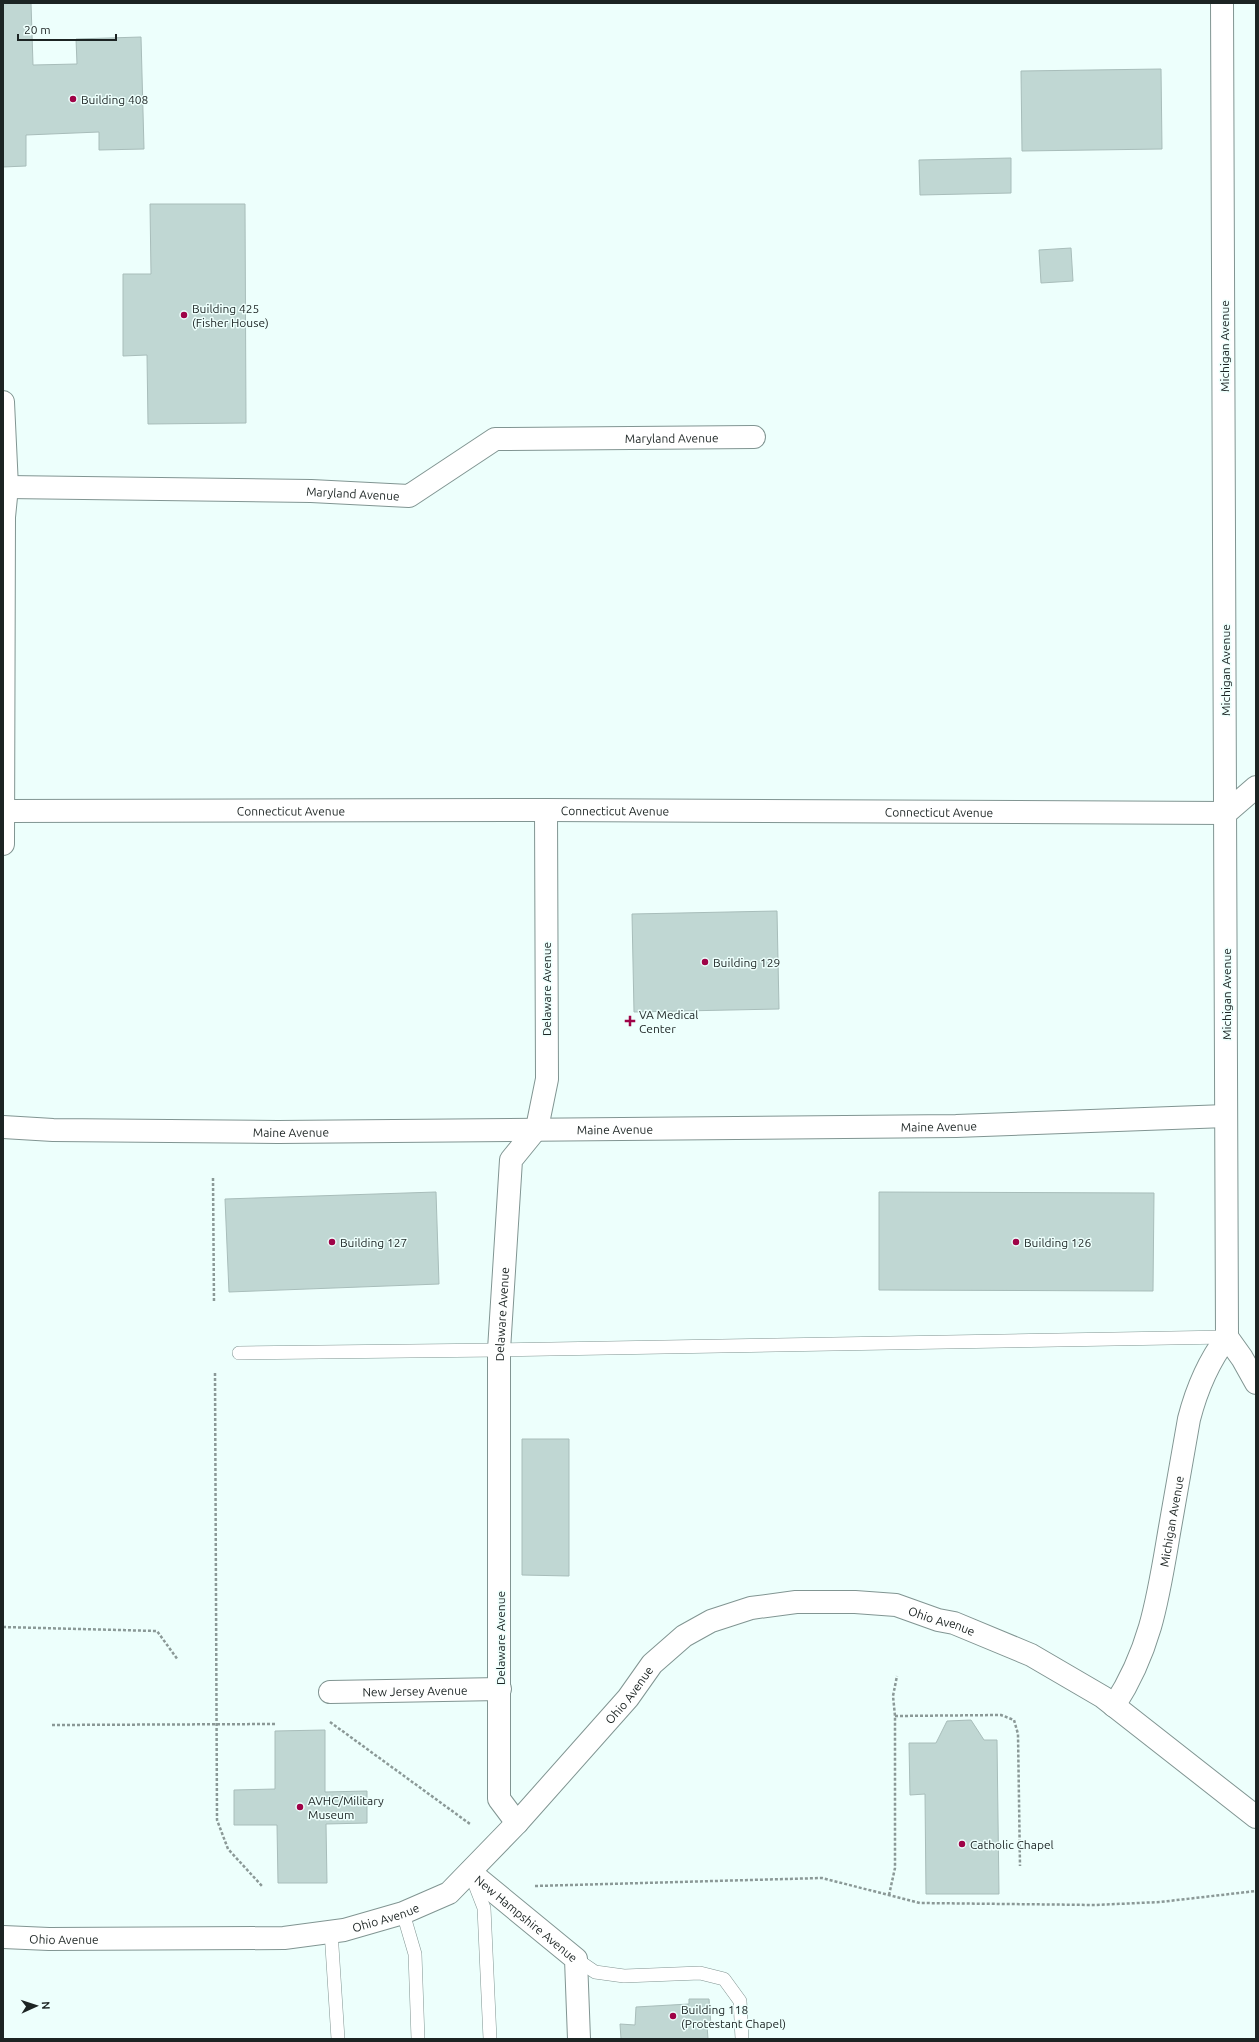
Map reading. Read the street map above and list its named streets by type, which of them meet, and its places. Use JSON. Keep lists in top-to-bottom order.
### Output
{
  "streets": {
    "street": [
      "Michigan Avenue",
      "Maryland Avenue",
      "Connecticut Avenue",
      "Delaware Avenue",
      "Maine Avenue",
      "Ohio Avenue",
      "New Jersey Avenue",
      "New Hampshire Avenue"
    ]
  },
  "crossings": [
    ["Michigan Avenue", "Connecticut Avenue"],
    ["Michigan Avenue", "Maine Avenue"],
    ["Michigan Avenue", "Ohio Avenue"],
    ["Connecticut Avenue", "Delaware Avenue"],
    ["Delaware Avenue", "Maine Avenue"],
    ["Delaware Avenue", "Ohio Avenue"],
    ["Delaware Avenue", "New Jersey Avenue"],
    ["Ohio Avenue", "New Hampshire Avenue"]
  ],
  "places": {
    "other": [
      "Building 408",
      "Building 425 (Fisher House)",
      "Building 129",
      "Building 127",
      "Building 126",
      "AVHC/Military Museum",
      "Catholic Chapel",
      "Building 118 (Protestant Chapel)"
    ],
    "health": ["VA Medical Center"]
  },
  "scale_bar": "20 m",
  "north": "right"
}
